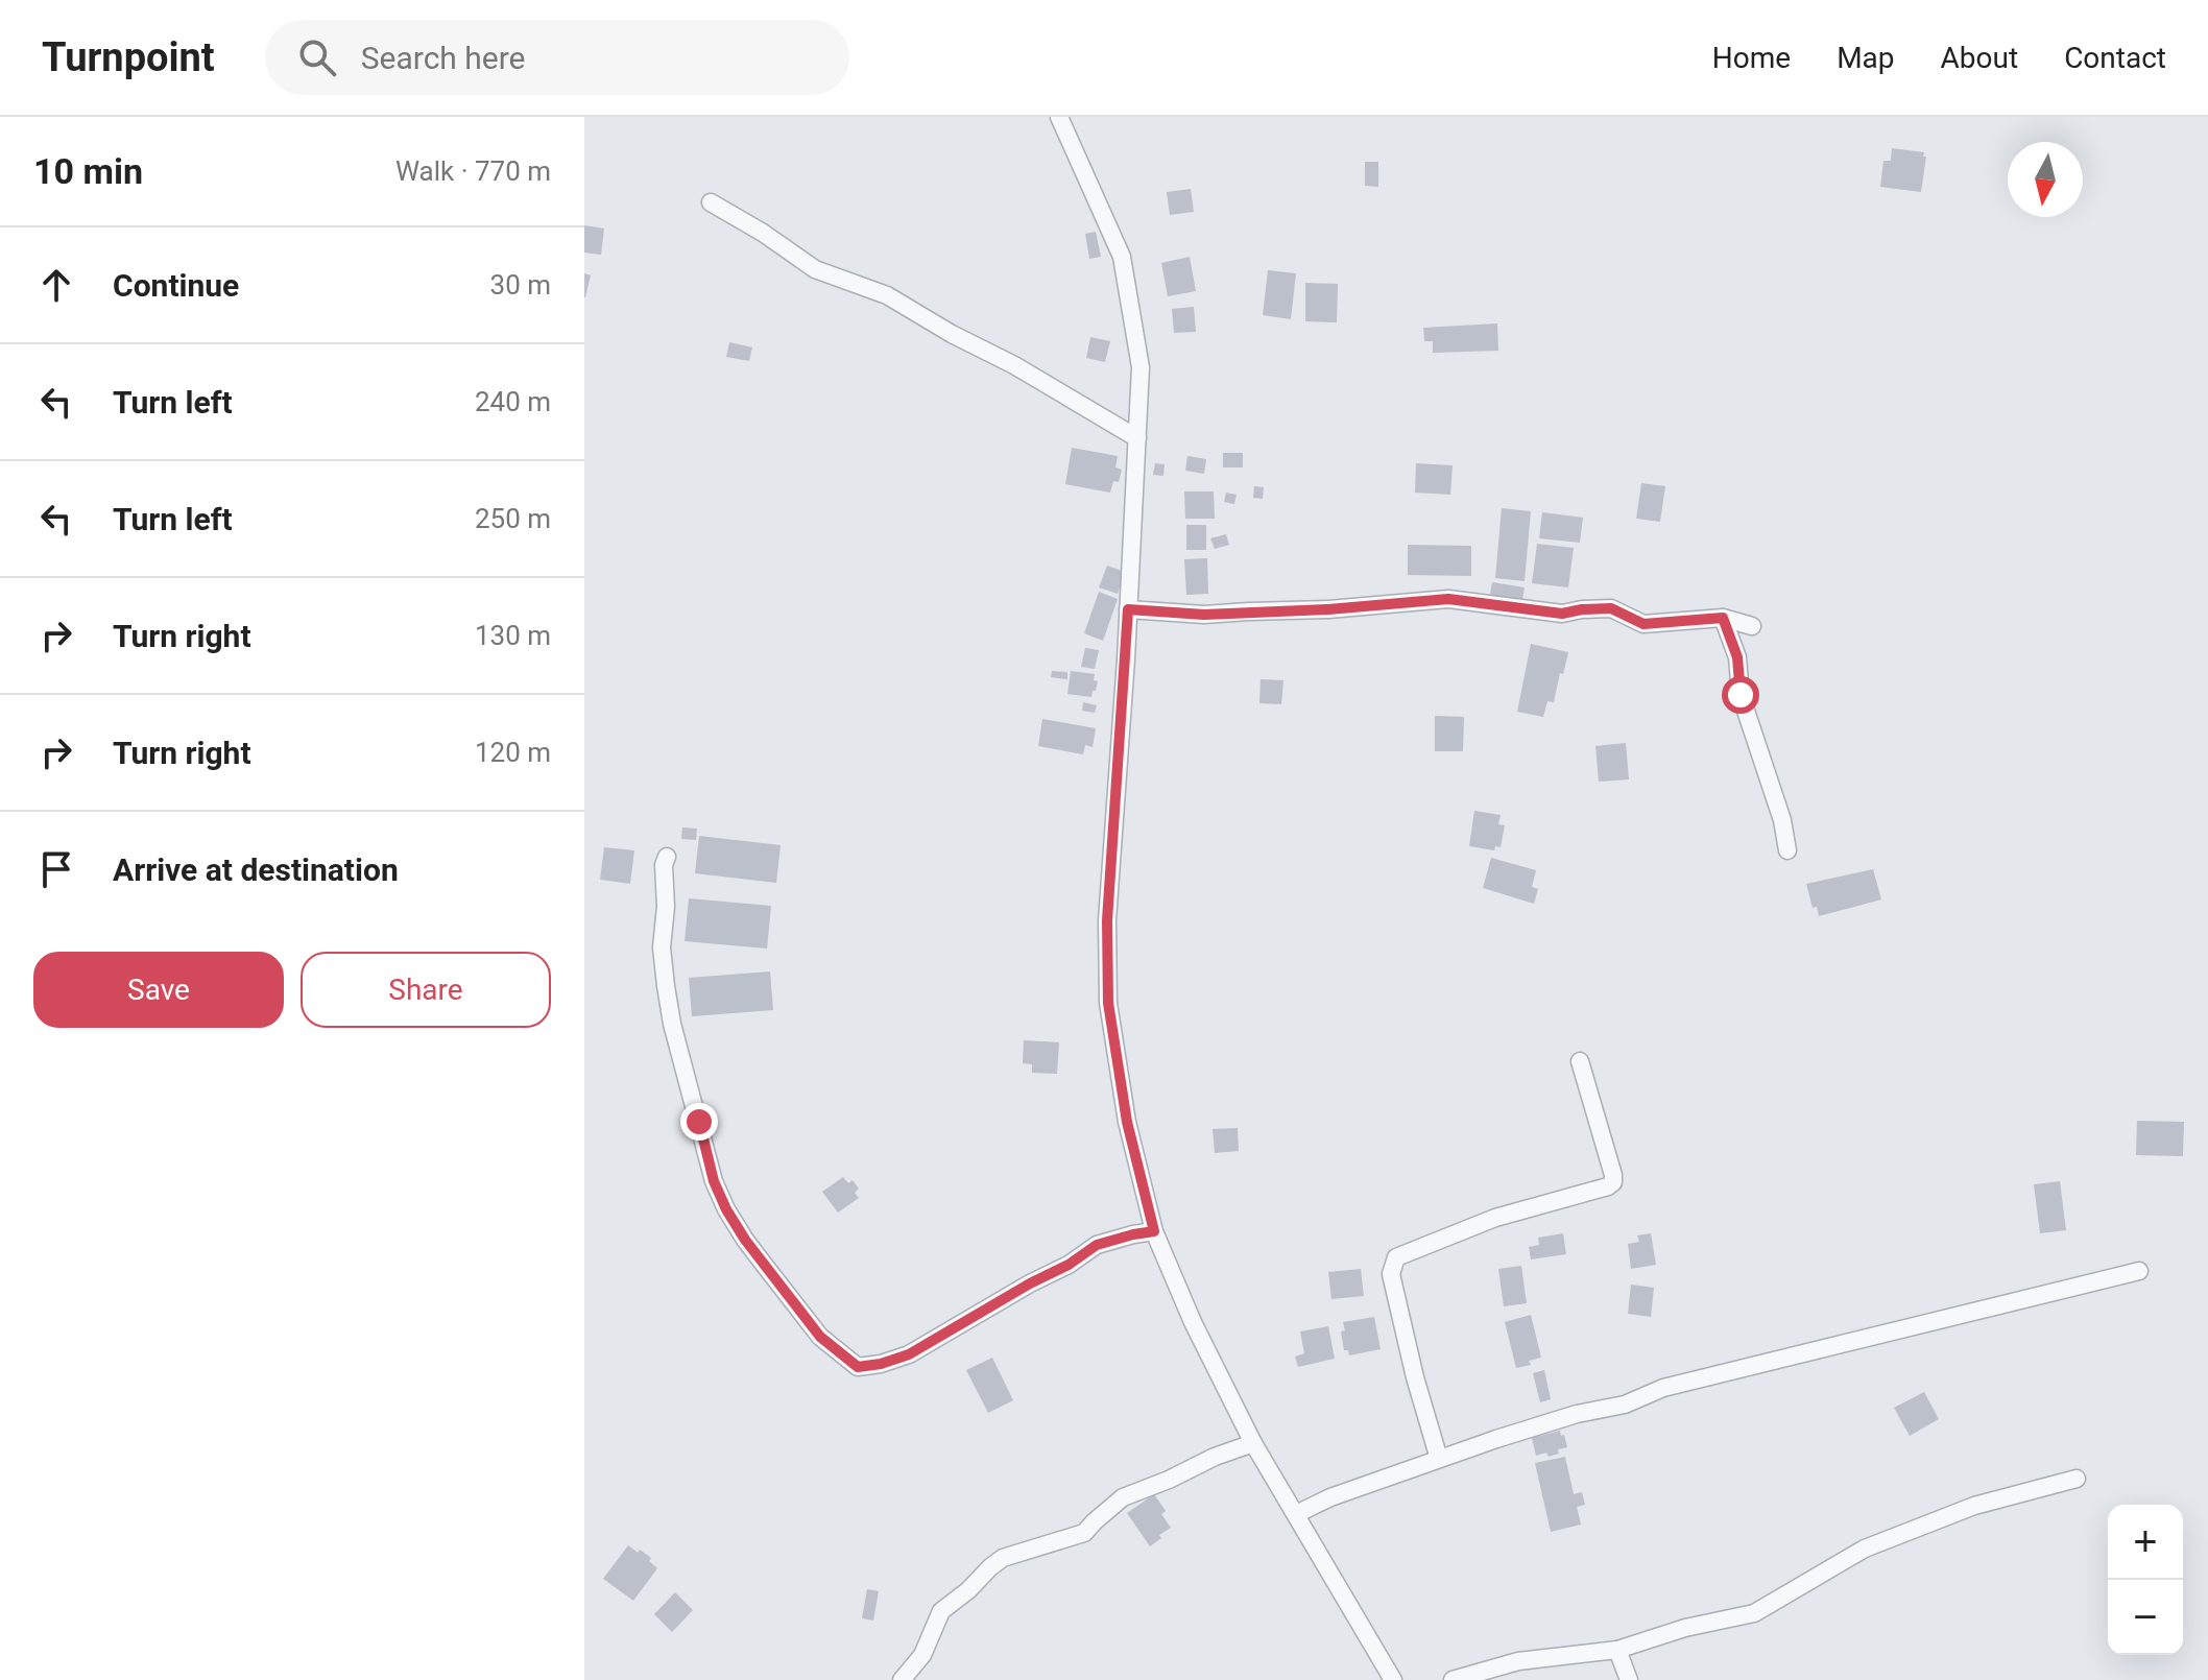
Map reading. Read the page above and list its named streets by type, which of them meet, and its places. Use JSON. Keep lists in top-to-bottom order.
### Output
{
  "north": "bottom",
  "page": {
    "header": "Turnpoint",
    "search": "Search here",
    "nav": [
      "Home",
      "Map",
      "About",
      "Contact"
    ],
    "heading": ["10 min", "Walk · 770 m"],
    "list": [
      ["Continue", "30 m"],
      ["Turn left", "240 m"],
      ["Turn left", "250 m"],
      ["Turn right", "130 m"],
      ["Turn right", "120 m"],
      "Arrive at destination"
    ],
    "buttons": ["Save", "Share"],
    "map_buttons": ["+", "−"]
  }
}
